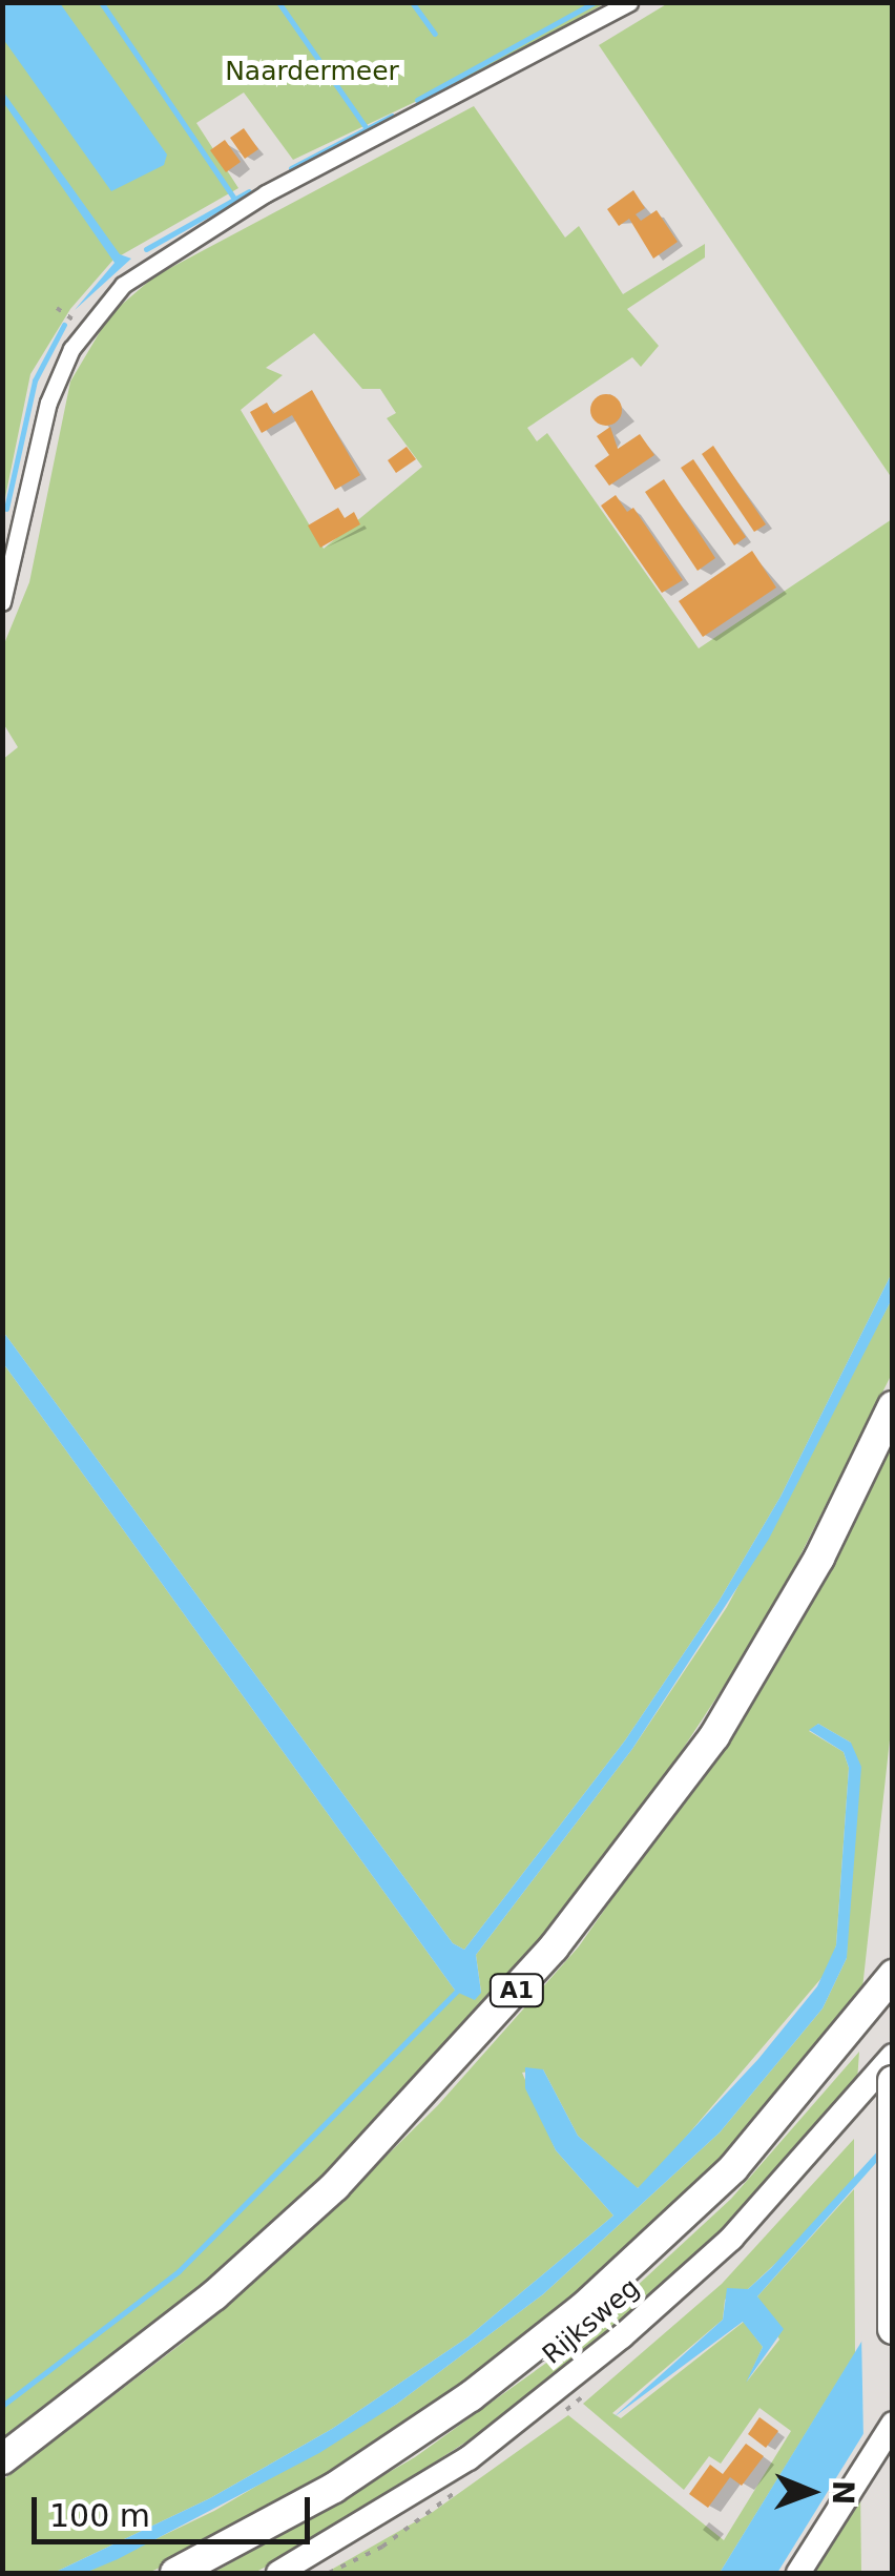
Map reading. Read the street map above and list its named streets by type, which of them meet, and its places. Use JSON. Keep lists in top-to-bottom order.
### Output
{
  "streets": {
    "highway": ["A1"],
    "main road": ["Rijksweg"]
  },
  "parks": ["Naardermeer"],
  "scale_bar": "100 m",
  "north": "right"
}
